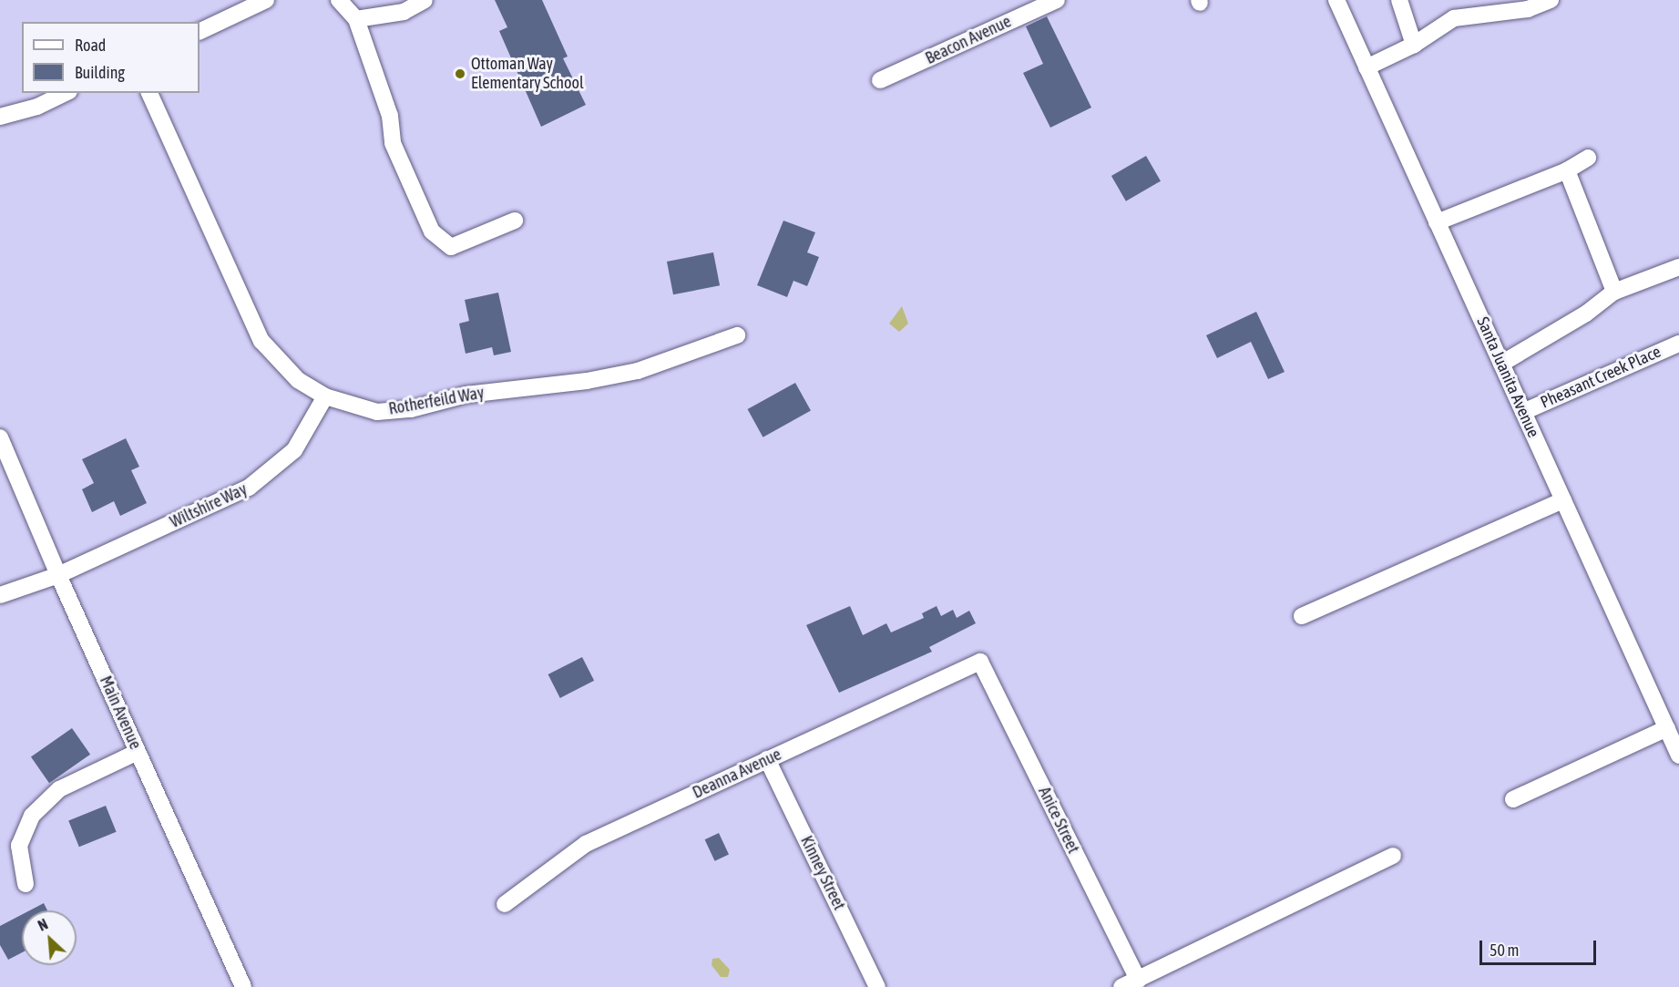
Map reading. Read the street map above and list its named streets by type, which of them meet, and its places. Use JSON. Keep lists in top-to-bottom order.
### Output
{
  "streets": {
    "street": [
      "Beacon Avenue",
      "Santa Juanita Avenue",
      "Pheasant Creek Place",
      "Rotherfeild Way",
      "Wiltshire Way",
      "Main Avenue",
      "Deanna Avenue",
      "Anice Street",
      "Kinney Street"
    ]
  },
  "crossings": [
    ["Santa Juanita Avenue", "Pheasant Creek Place"],
    ["Rotherfeild Way", "Wiltshire Way"],
    ["Wiltshire Way", "Main Avenue"],
    ["Deanna Avenue", "Anice Street"],
    ["Deanna Avenue", "Kinney Street"]
  ],
  "places": ["Ottoman Way Elementary School"],
  "legend": ["Road", "Building"],
  "scale_bar": "50 m",
  "north": "top left"
}
